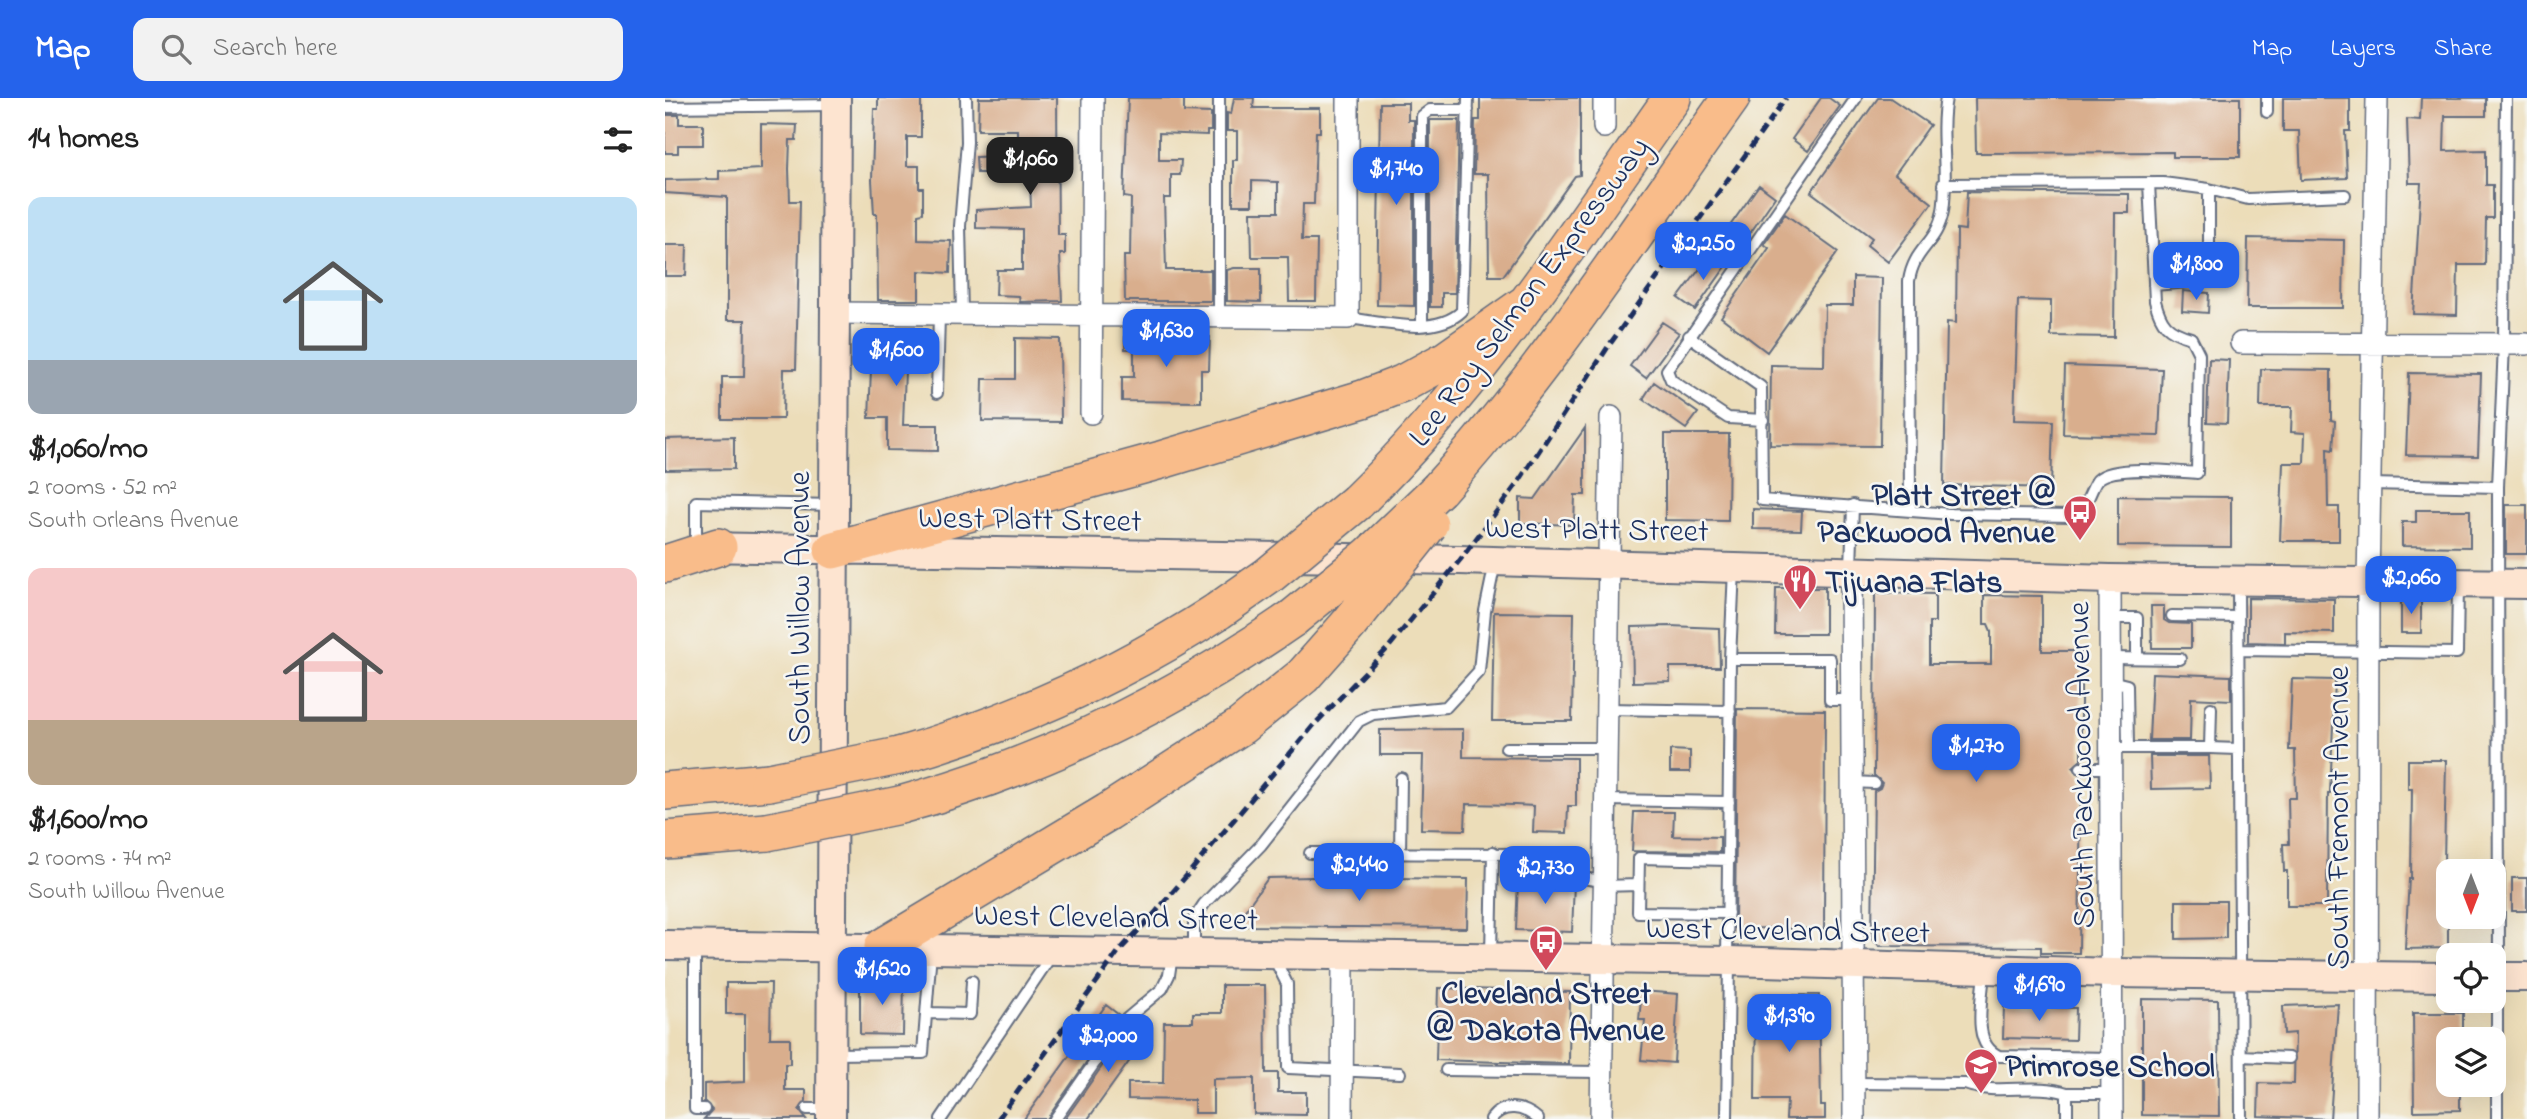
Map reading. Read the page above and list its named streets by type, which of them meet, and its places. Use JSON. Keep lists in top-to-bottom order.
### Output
{
  "streets": {
    "highway": ["Lee Roy Selmon Expressway"],
    "main road": ["West Platt Street", "South Willow Avenue", "West Cleveland Street"],
    "street": ["South Packwood Avenue", "South Fremont Avenue"]
  },
  "crossings": [
    ["West Platt Street", "South Willow Avenue"],
    ["West Platt Street", "South Packwood Avenue"],
    ["West Platt Street", "South Fremont Avenue"],
    ["South Willow Avenue", "West Cleveland Street"],
    ["South Packwood Avenue", "West Cleveland Street"],
    ["South Fremont Avenue", "West Cleveland Street"]
  ],
  "places": {
    "bus stop": ["Platt Street @ Packwood Avenue", "Cleveland Street @ Dakota Avenue"],
    "restaurant": ["Tijuana Flats"],
    "school or university": ["Primrose School"]
  },
  "north": "bottom",
  "page": {
    "header": "Map",
    "search": "Search here",
    "nav": ["Map", "Layers", "Share"],
    "heading": "14 homes",
    "price": [
      "$1,060",
      "$1,740",
      "$2,250",
      "$1,800",
      "$1,630",
      "$1,600",
      "$2,060",
      "$1,270",
      "$2,440",
      "$2,730",
      "$1,620",
      "$1,690",
      "$1,390",
      "$2,000"
    ],
    "list": [
      {
        "name": "$1,060/mo",
        "note": "2 rooms · 52 m² · South Orleans Avenue"
      },
      {
        "name": "$1,600/mo",
        "note": "2 rooms · 74 m² · South Willow Avenue"
      }
    ]
  }
}
